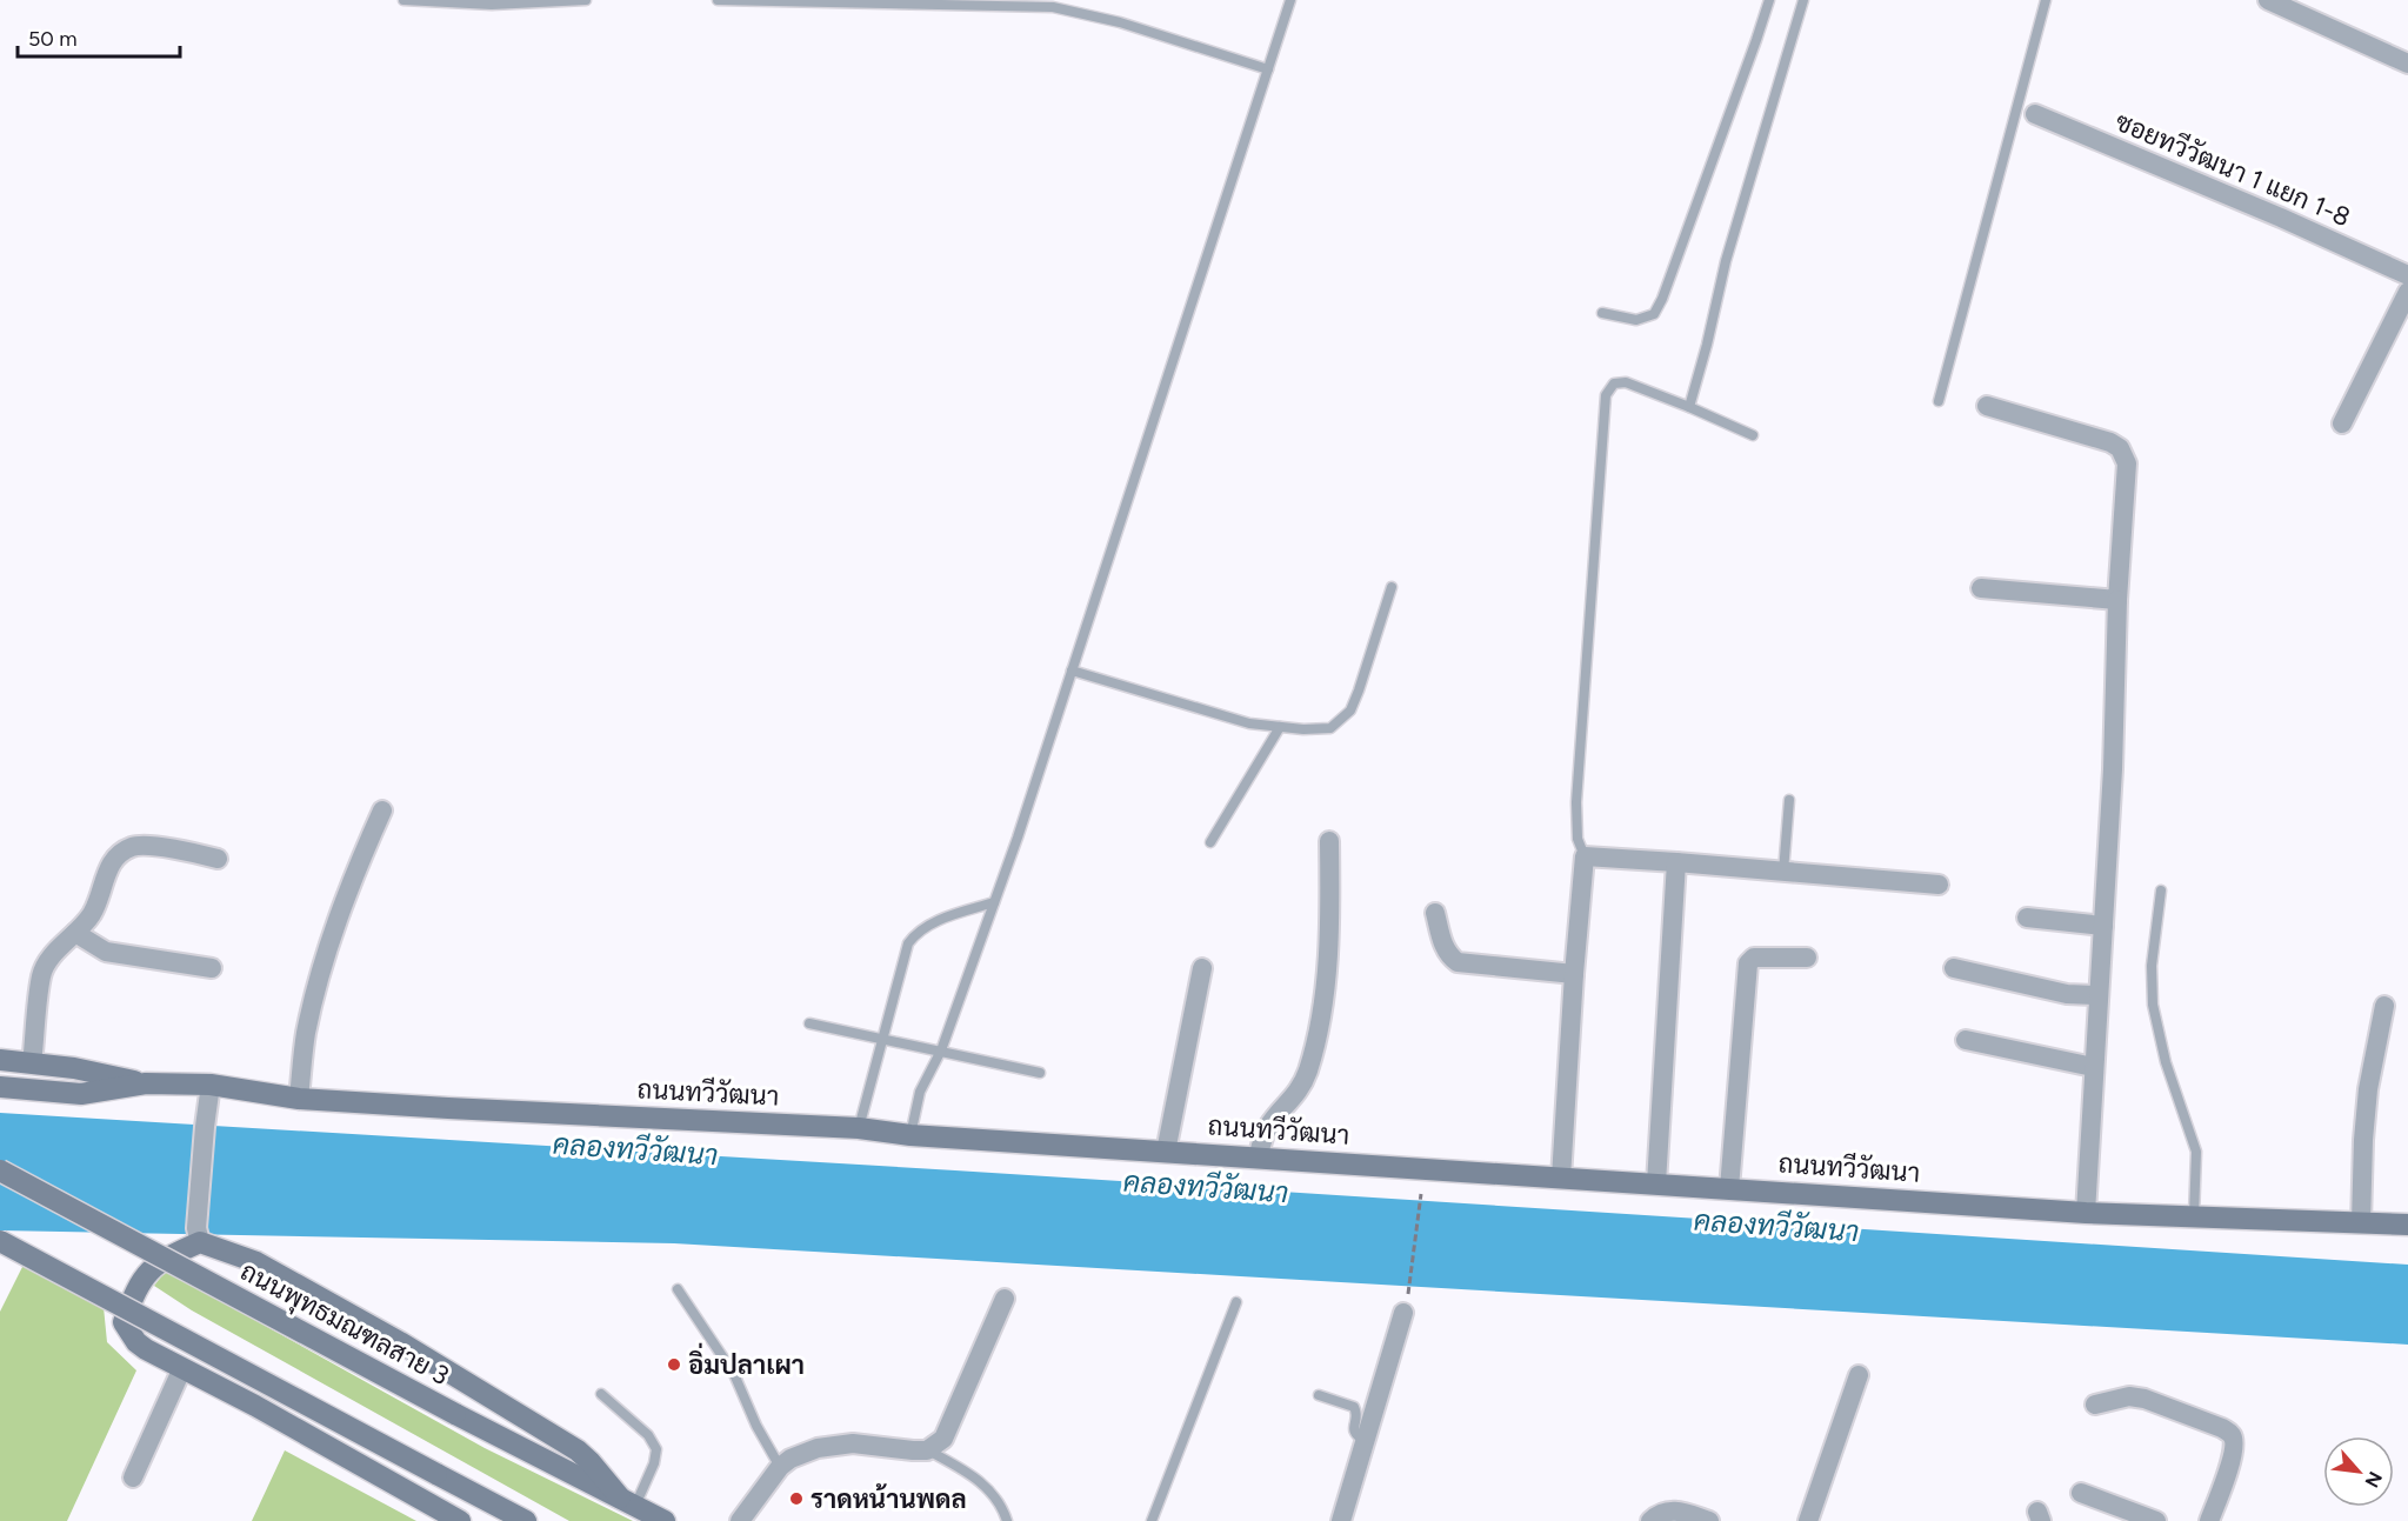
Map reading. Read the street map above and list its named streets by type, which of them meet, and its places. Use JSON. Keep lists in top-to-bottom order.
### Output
{
  "streets": {
    "main road": ["ถนนทวีวัฒนา", "ถนนพุทธมณฑลสาย 3"],
    "street": ["ซอยทวีวัฒนา 1 แยก 1-8"]
  },
  "water": ["คลองทวีวัฒนา"],
  "places": ["อิ่มปลาเผา", "ราดหน้านพดล"],
  "scale_bar": "50 m",
  "north": "bottom right"
}
